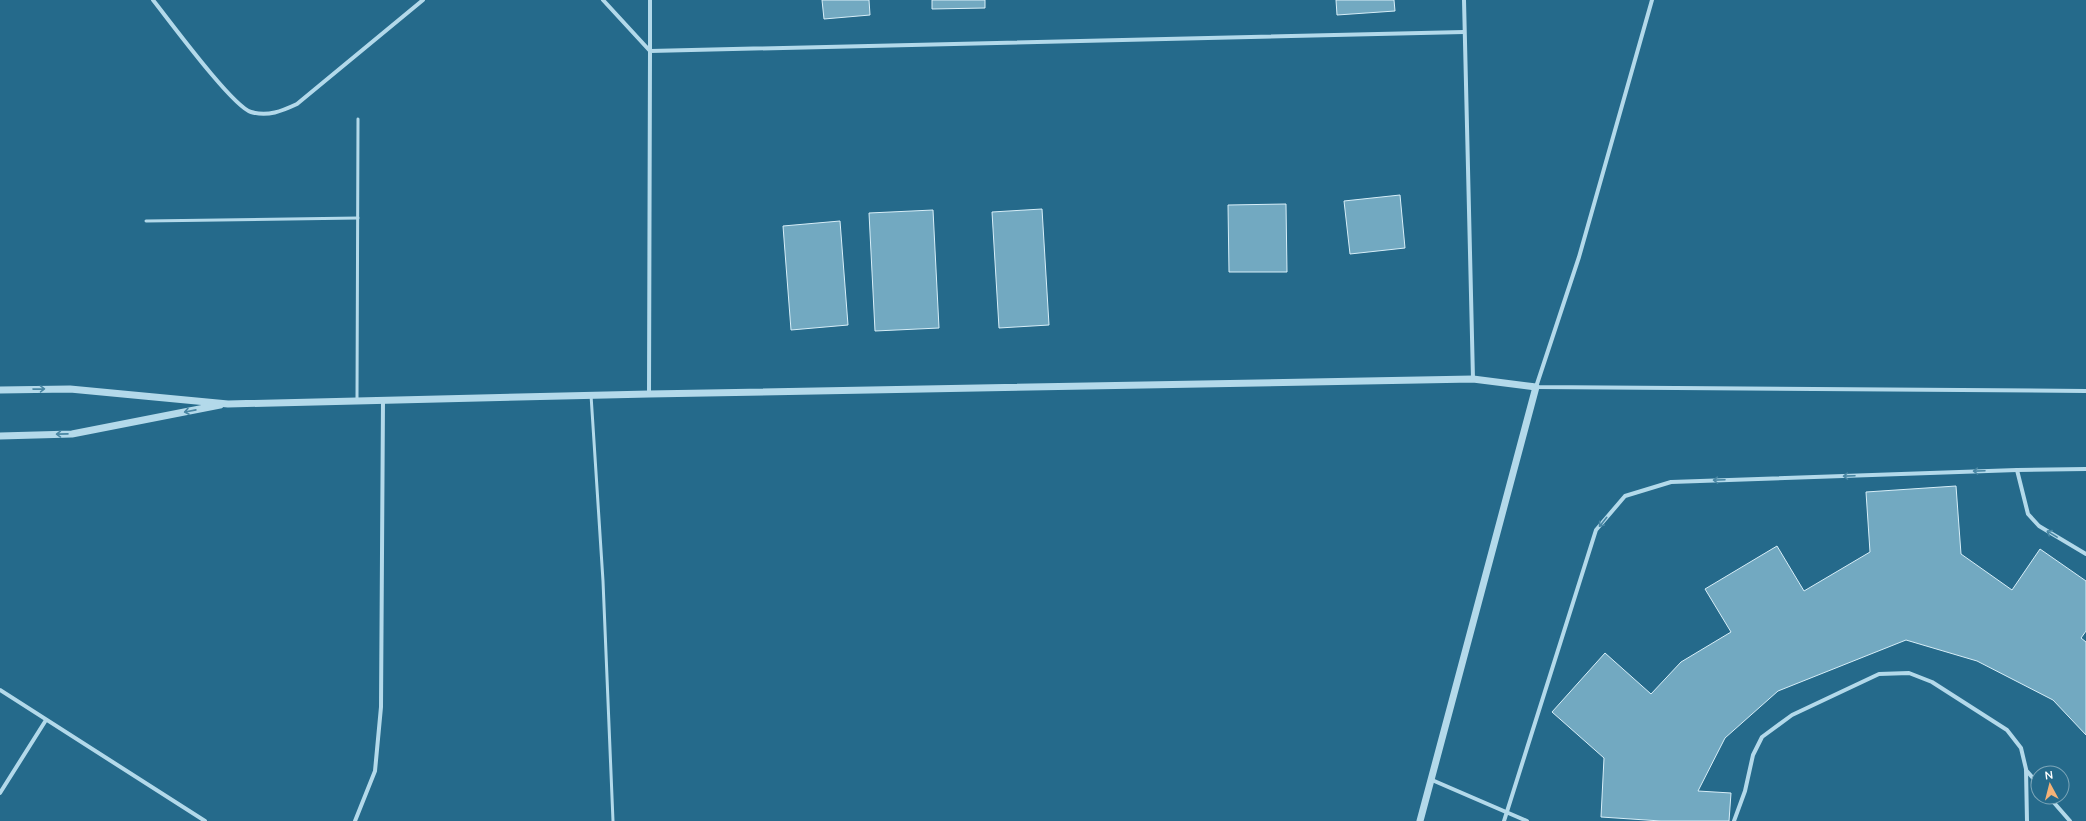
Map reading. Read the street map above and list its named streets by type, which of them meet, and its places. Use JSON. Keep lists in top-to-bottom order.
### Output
{
  "north": "top"
}
